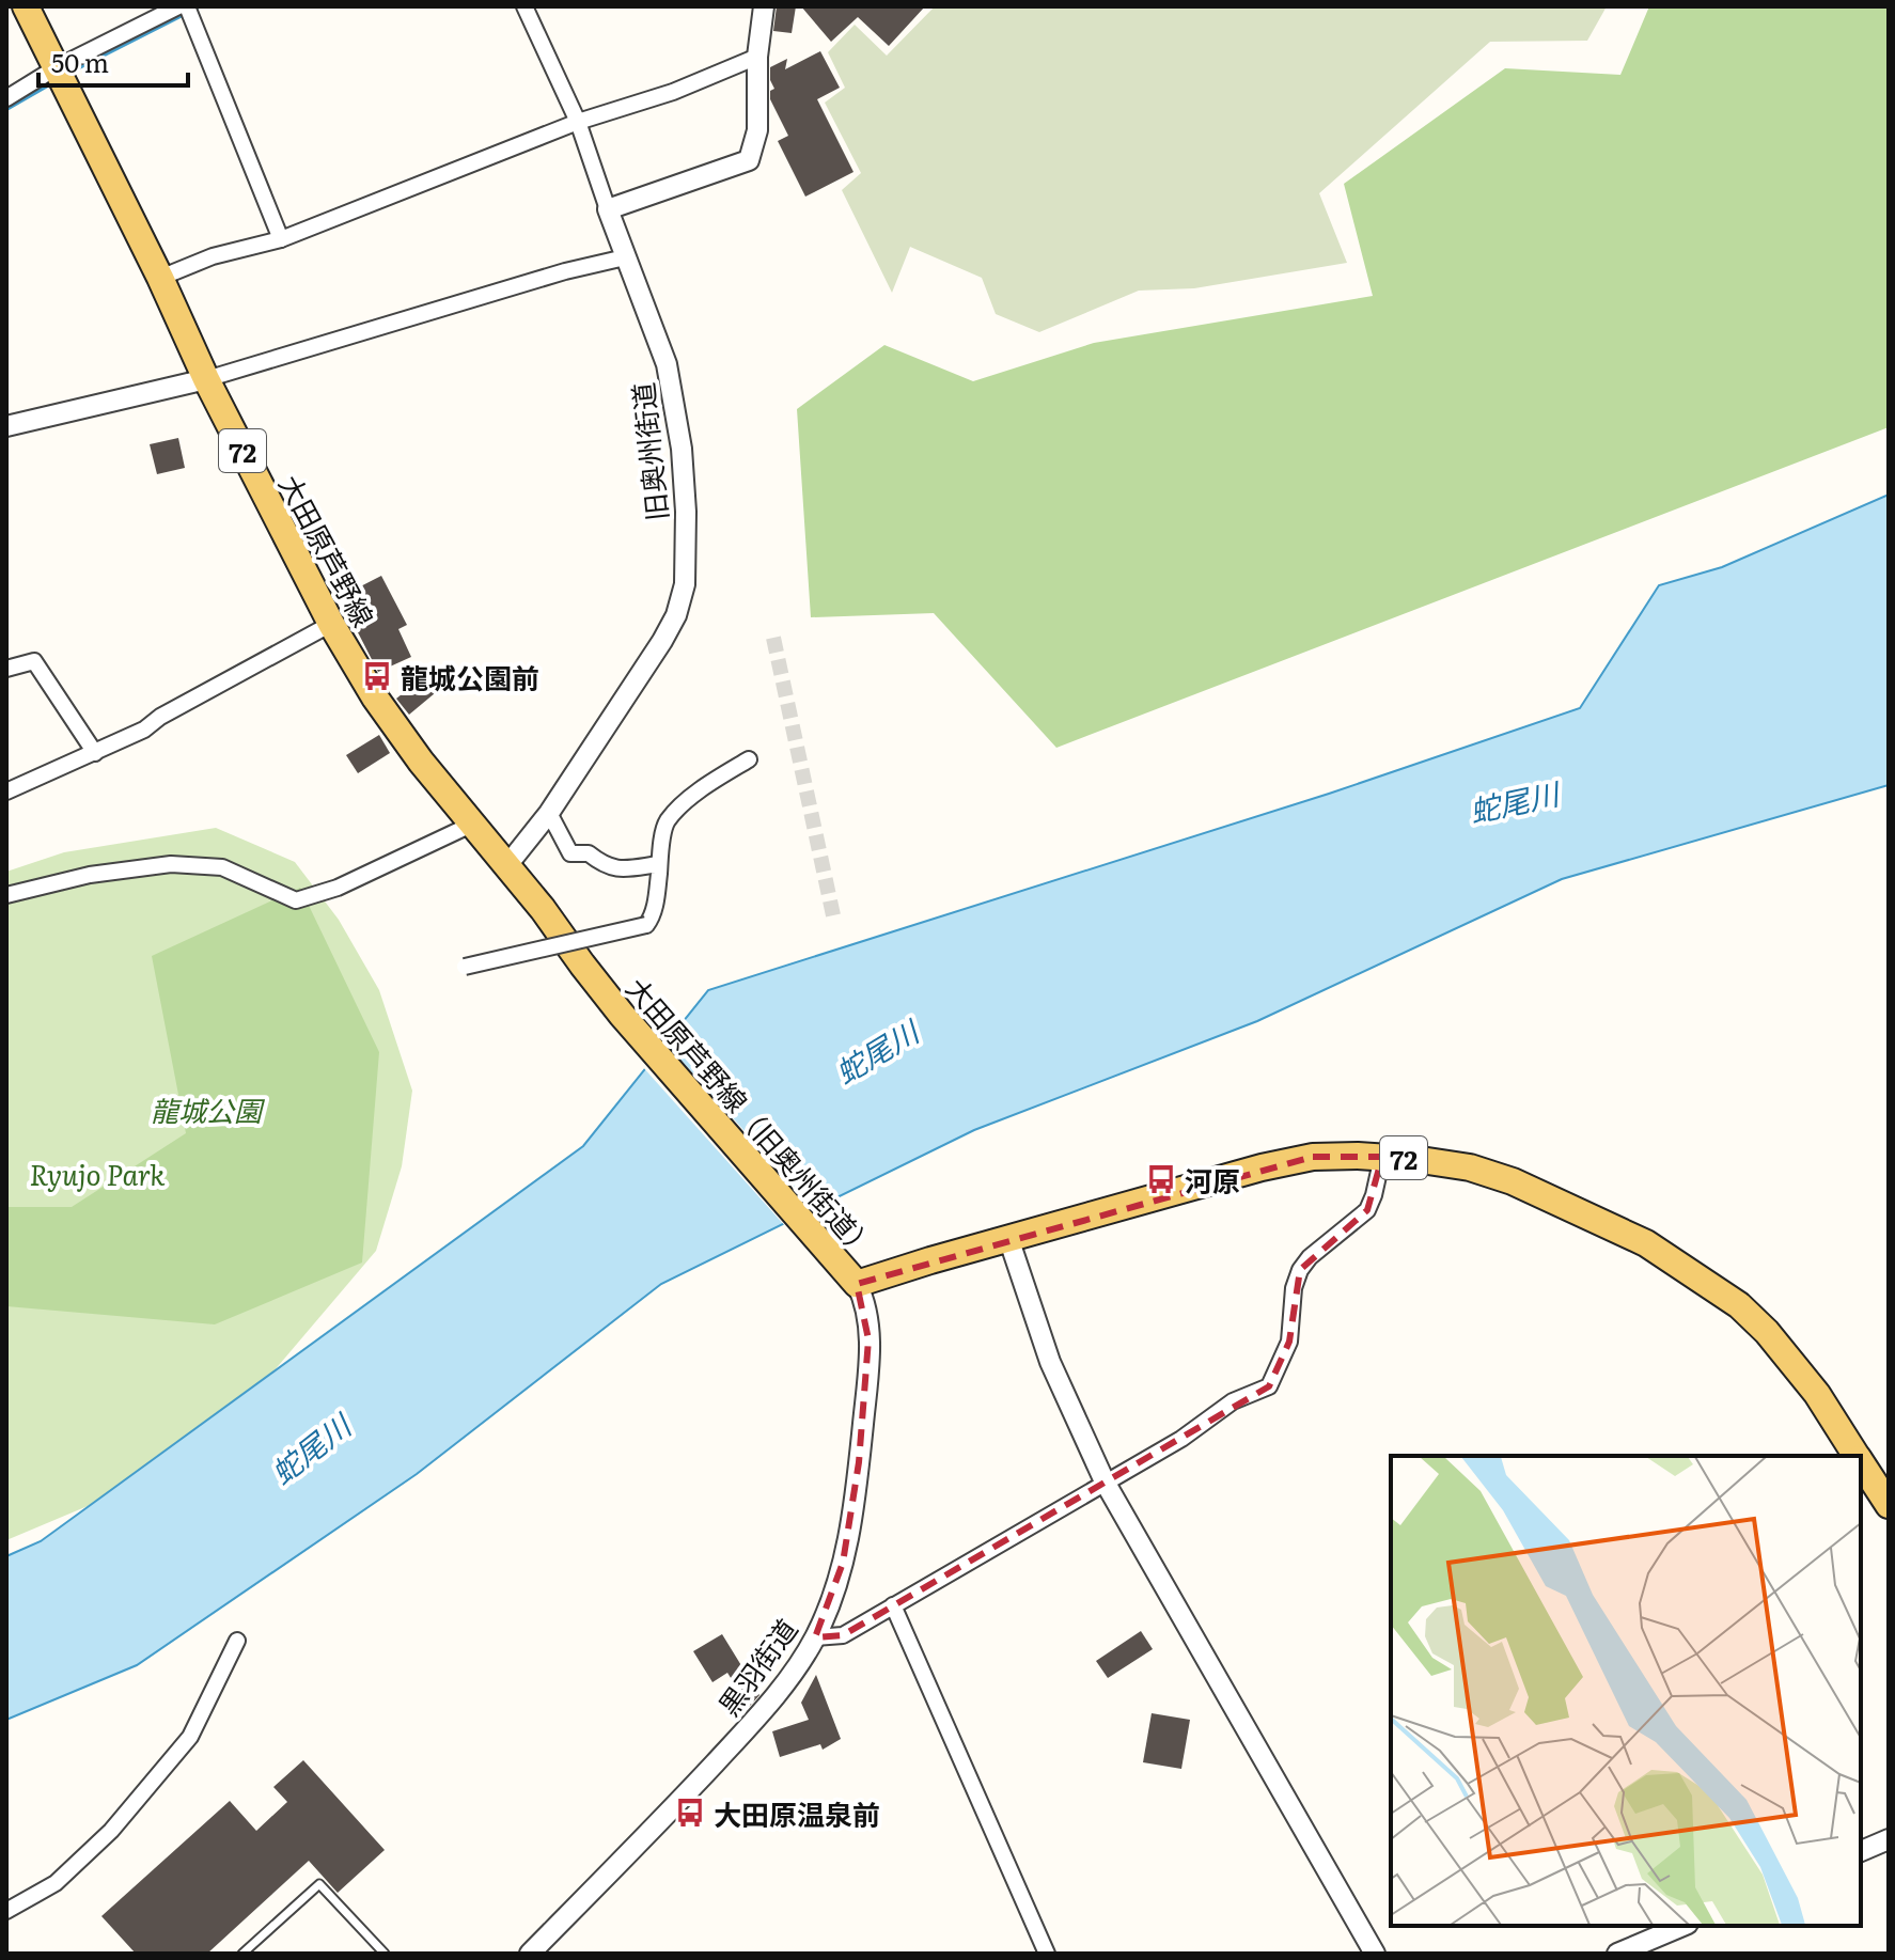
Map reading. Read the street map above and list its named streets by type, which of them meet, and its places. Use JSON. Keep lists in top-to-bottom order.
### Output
{
  "streets": {
    "main road": ["72", "大田原芦野線", "大田原芦野線（旧奥州街道）"],
    "street": ["旧奥州街道", "黒羽街道"]
  },
  "crossings": [
    ["旧奥州街道", "大田原芦野線"],
    ["旧奥州街道", "大田原芦野線（旧奥州街道）"],
    ["大田原芦野線", "大田原芦野線（旧奥州街道）"],
    ["大田原芦野線（旧奥州街道）", "黒羽街道"]
  ],
  "water": ["蛇尾川"],
  "parks": ["龍城公園", "Ryujo Park"],
  "places": {
    "bus stop": ["龍城公園前", "河原", "大田原温泉前"]
  },
  "scale_bar": "50 m"
}
